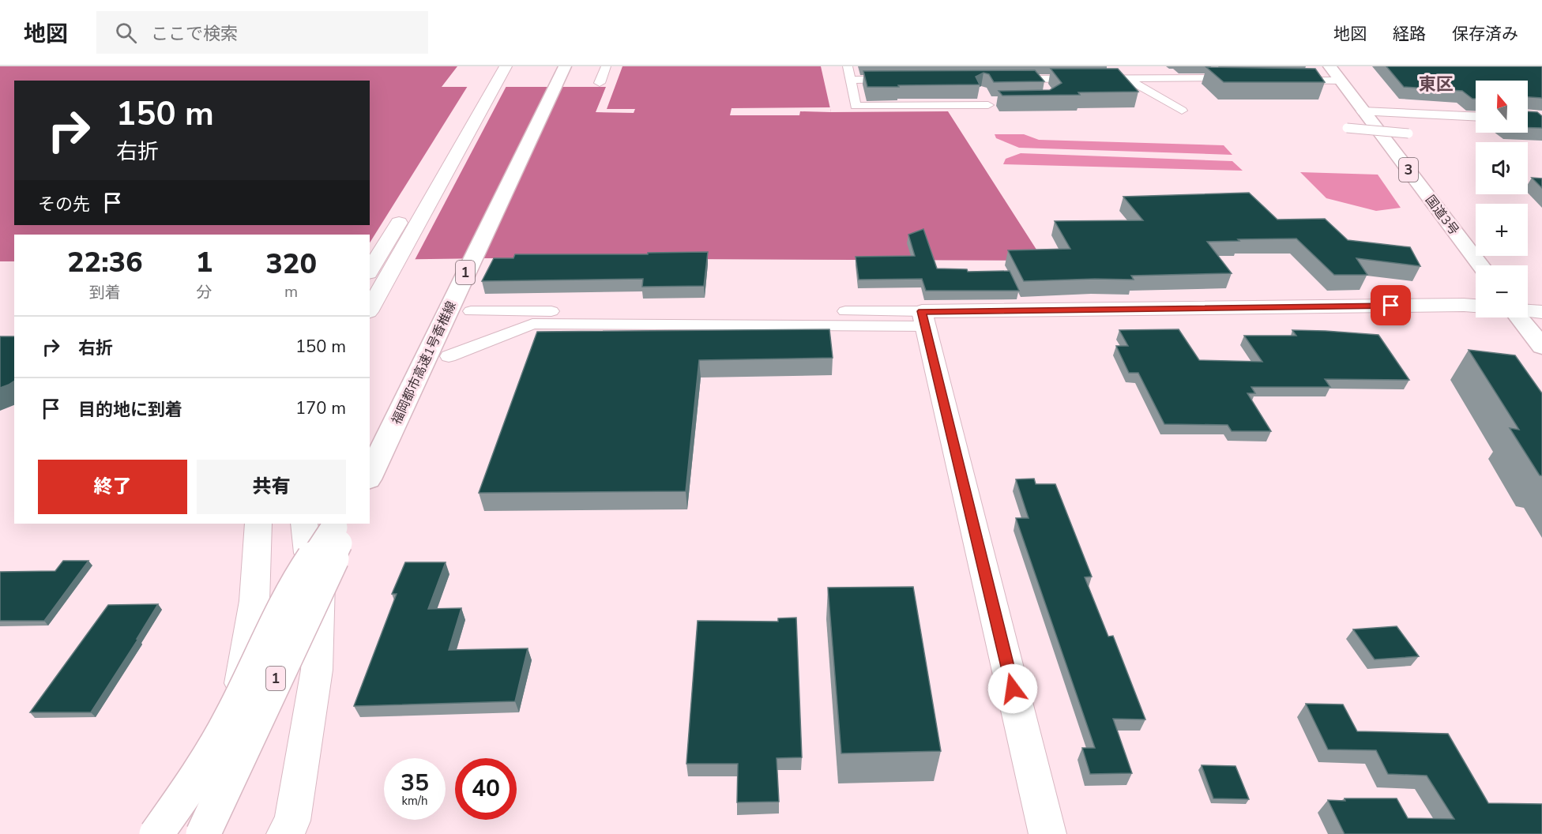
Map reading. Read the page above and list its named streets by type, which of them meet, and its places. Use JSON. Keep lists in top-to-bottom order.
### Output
{
  "streets": {
    "highway": [
      "3",
      "国道3号",
      "1",
      "福岡都市高速1号香椎線"
    ]
  },
  "districts": ["東区"],
  "north": "top",
  "page": {
    "header": "地図",
    "search": "ここで検索",
    "nav": ["地図", "経路", "保存済み"],
    "map_buttons": ["+", "−"],
    "turn": ["150 m", "右折"],
    "then": "その先",
    "eta": [
      "22:36",
      "到着",
      "1",
      "分",
      "320",
      "m"
    ],
    "list": [
      {
        "name": "右折",
        "value": "150 m"
      },
      {
        "name": "目的地に到着",
        "value": "170 m"
      }
    ],
    "buttons": ["終了", "共有"],
    "speed": "35 km/h",
    "limit": "40"
  }
}
